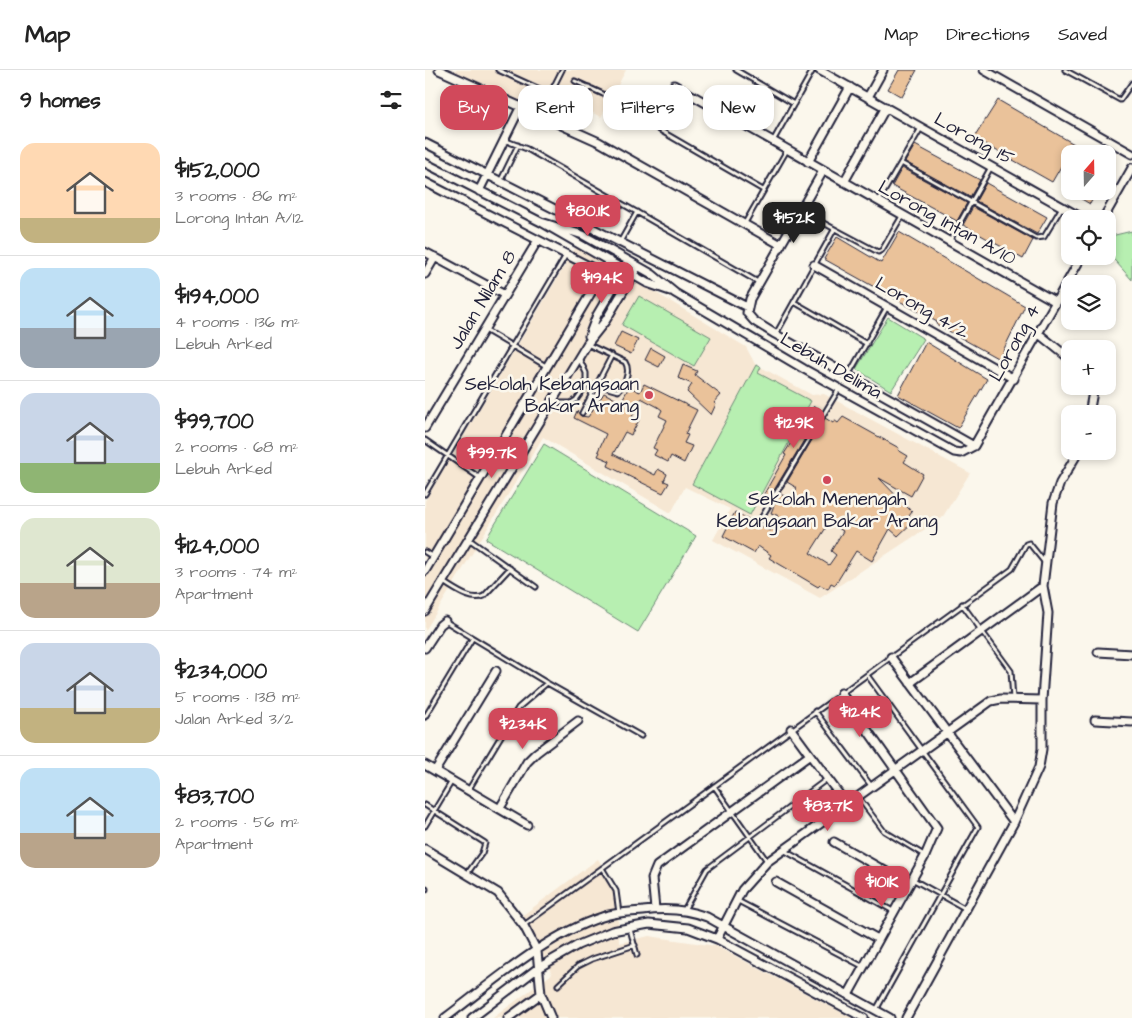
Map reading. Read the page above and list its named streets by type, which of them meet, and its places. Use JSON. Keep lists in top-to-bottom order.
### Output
{
  "streets": {
    "street": [
      "Lorong 15",
      "Lorong Intan A/10",
      "Jalan Nilam 8",
      "Lorong 4/2",
      "Lorong 4",
      "Lebuh Delima"
    ]
  },
  "crossings": [
    ["Lorong Intan A/10", "Lorong 4"],
    ["Lorong 4/2", "Lorong 4"],
    ["Lorong 4", "Lebuh Delima"]
  ],
  "places": ["Sekolah Kebangsaan Bakar Arang", "Sekolah Menengah Kebangsaan Bakar Arang"],
  "north": "top",
  "page": {
    "header": "Map",
    "nav": ["Map", "Directions", "Saved"],
    "heading": "9 homes",
    "chip": [
      "Buy",
      "Rent",
      "Filters",
      "New"
    ],
    "list": [
      {
        "name": "$152,000",
        "note": "3 rooms · 86 m² · Lorong Intan A/12"
      },
      {
        "name": "$194,000",
        "note": "4 rooms · 136 m² · Lebuh Arked"
      },
      {
        "name": "$99,700",
        "note": "2 rooms · 68 m² · Lebuh Arked"
      },
      {
        "name": "$124,000",
        "note": "3 rooms · 74 m² · Apartment"
      },
      {
        "name": "$234,000",
        "note": "5 rooms · 138 m² · Jalan Arked 3/2"
      },
      {
        "name": "$83,700",
        "note": "2 rooms · 56 m² · Apartment"
      }
    ],
    "map_buttons": ["+", "−"],
    "price": [
      "$80.1K",
      "$152K",
      "$194K",
      "$129K",
      "$99.7K",
      "$124K",
      "$234K",
      "$83.7K",
      "$101K"
    ]
  }
}
